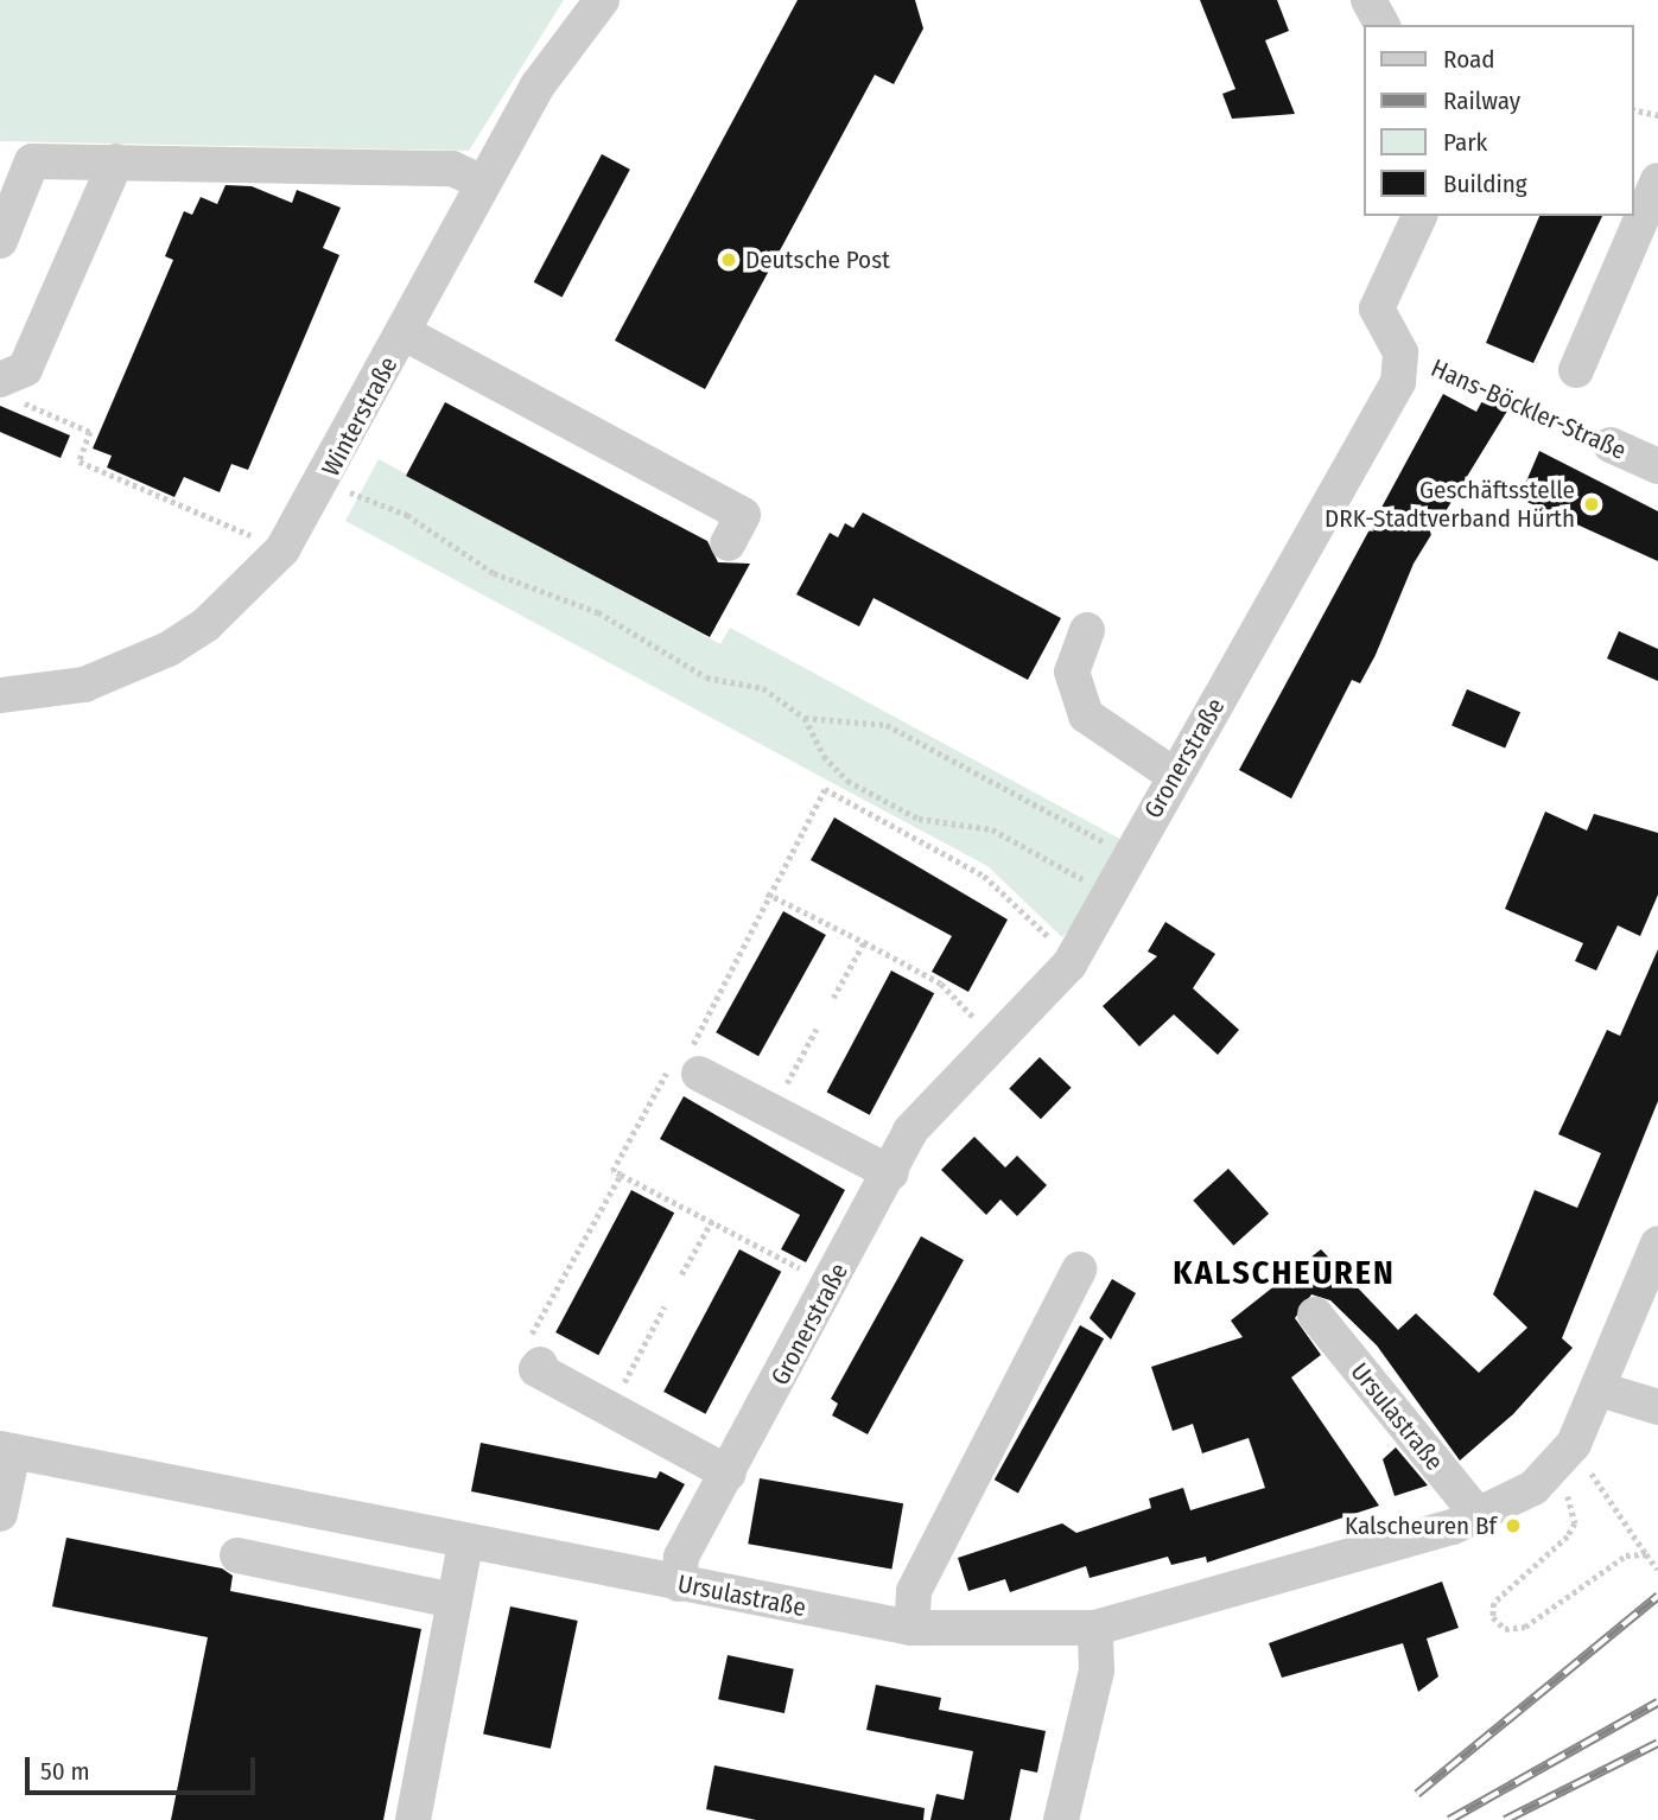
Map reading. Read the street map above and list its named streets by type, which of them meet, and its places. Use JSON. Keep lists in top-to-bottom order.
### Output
{
  "streets": {
    "street": [
      "Hans-Böckler-Straße",
      "Winterstraße",
      "Gronerstraße",
      "Ursulastraße"
    ]
  },
  "crossings": [
    ["Hans-Böckler-Straße", "Gronerstraße"],
    ["Gronerstraße", "Ursulastraße"]
  ],
  "districts": ["KALSCHEUREN"],
  "places": ["Deutsche Post", "Geschäftsstelle DRK-Stadtverband Hürth", "Kalscheuren Bf"],
  "legend": [
    "Road",
    "Railway",
    "Park",
    "Building"
  ],
  "scale_bar": "50 m"
}
